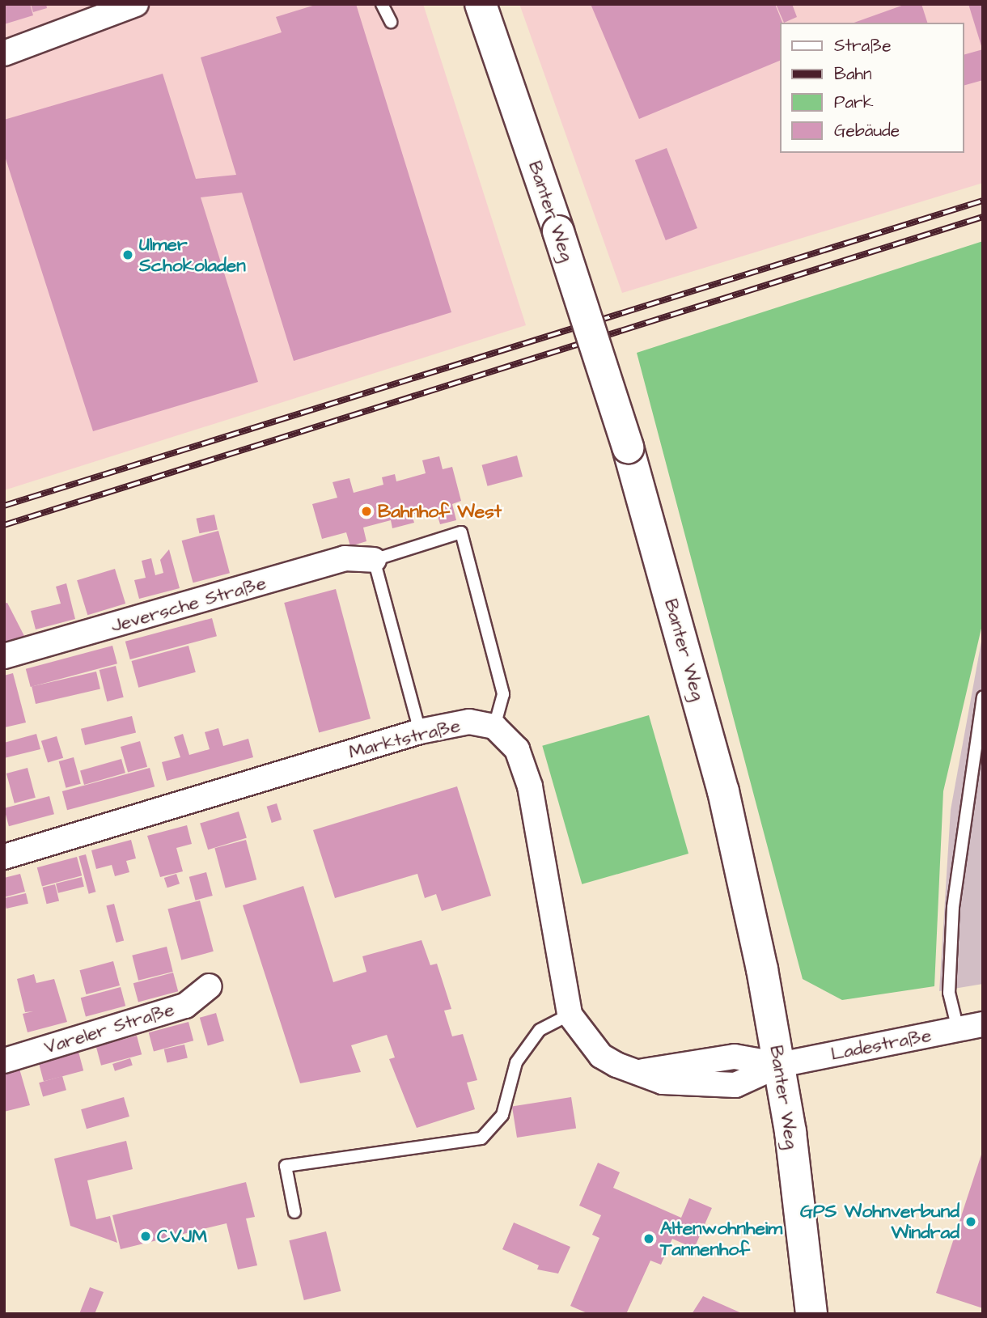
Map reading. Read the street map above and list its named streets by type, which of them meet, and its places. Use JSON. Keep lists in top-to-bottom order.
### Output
{
  "streets": {
    "street": [
      "Banter Weg",
      "Jeversche Straße",
      "Marktstraße",
      "Vareler Straße",
      "Ladestraße"
    ]
  },
  "crossings": [
    ["Banter Weg", "Ladestraße"]
  ],
  "places": [
    "Ulmer Schokoladen",
    "Bahnhof West",
    "GPS Wohnverbund Windrad",
    "CVJM",
    "Altenwohnheim Tannenhof"
  ],
  "legend": [
    "Straße",
    "Bahn",
    "Park",
    "Gebäude"
  ]
}
